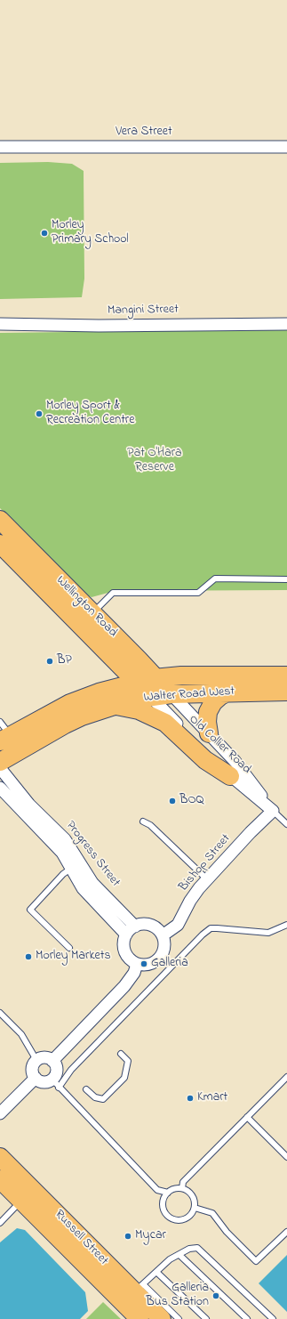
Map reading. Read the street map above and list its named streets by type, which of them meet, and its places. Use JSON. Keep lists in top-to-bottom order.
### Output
{
  "streets": {
    "main road": ["Wellington Road", "Walter Road West", "Russell Street"],
    "street": [
      "Vera Street",
      "Mangini Street",
      "Old Collier Road",
      "Progress Street",
      "Bishop Street"
    ]
  },
  "crossings": [
    ["Wellington Road", "Walter Road West"],
    ["Wellington Road", "Old Collier Road"],
    ["Walter Road West", "Old Collier Road"],
    ["Old Collier Road", "Bishop Street"],
    ["Progress Street", "Bishop Street"]
  ],
  "parks": ["Pat O'Hara Reserve"],
  "places": [
    "Morley Primary School",
    "Morley Sport & Recreation Centre",
    "BP",
    "BOQ",
    "Morley Markets",
    "Galleria",
    "Kmart",
    "Mycar",
    "Galleria Bus Station"
  ]
}
